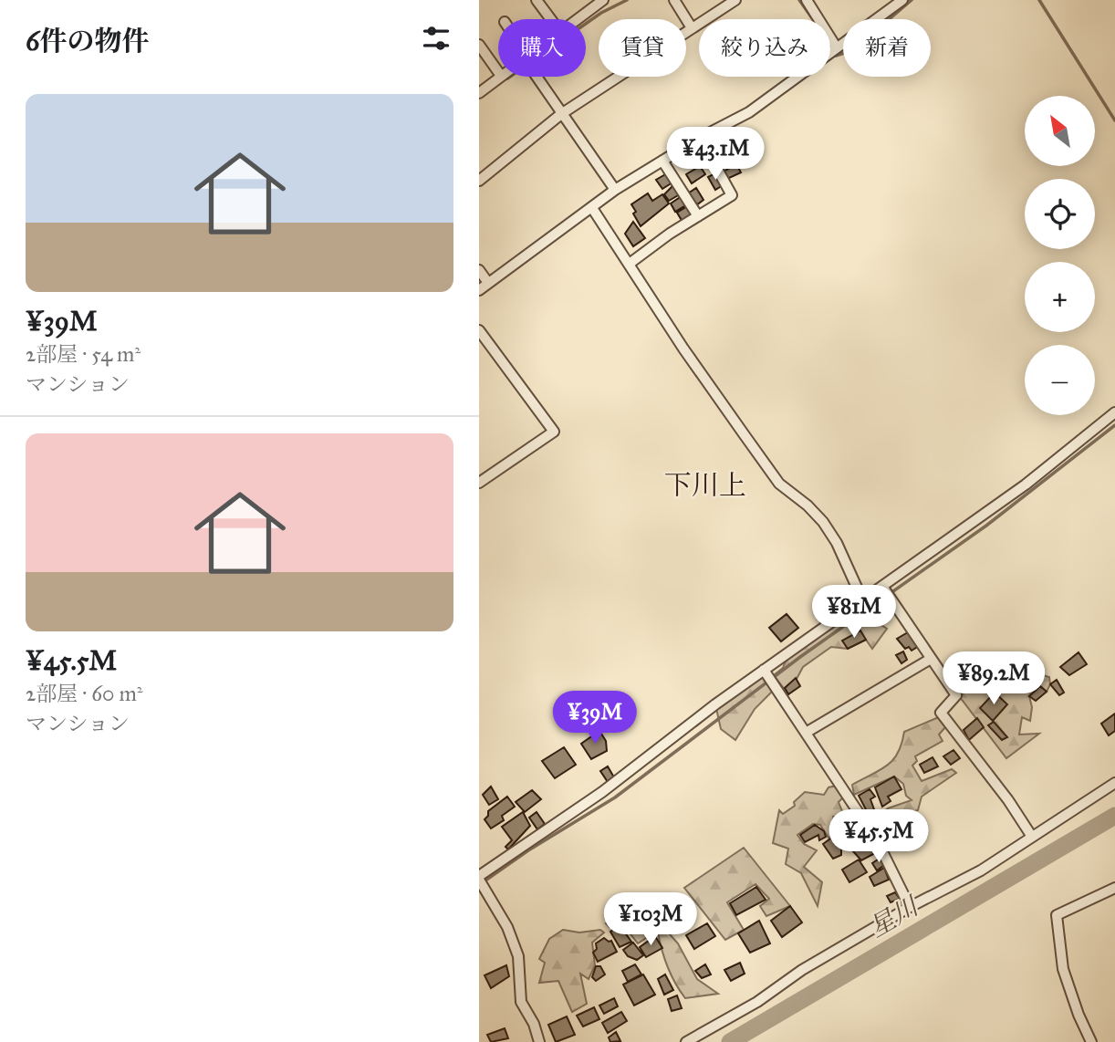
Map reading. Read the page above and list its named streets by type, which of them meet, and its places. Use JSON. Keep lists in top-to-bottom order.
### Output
{
  "districts": ["下川上"],
  "water": ["星川"],
  "north": "top left",
  "page": {
    "heading": "6件の物件",
    "chip": [
      "購入",
      "賃貸",
      "絞り込み",
      "新着"
    ],
    "list": [
      {
        "name": "¥39M",
        "note": "2部屋 · 54 m² · マンション"
      },
      {
        "name": "¥45.5M",
        "note": "2部屋 · 60 m² · マンション"
      }
    ],
    "map_buttons": ["+", "−"],
    "price": [
      "¥43.1M",
      "¥81M",
      "¥89.2M",
      "¥39M",
      "¥45.5M",
      "¥103M"
    ]
  }
}
